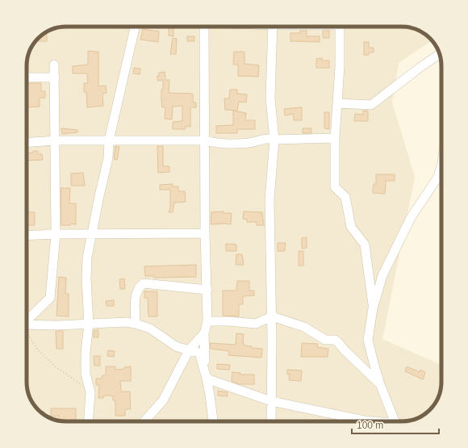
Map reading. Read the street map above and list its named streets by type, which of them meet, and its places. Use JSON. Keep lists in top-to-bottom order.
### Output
{
  "scale_bar": "100 m"
}
